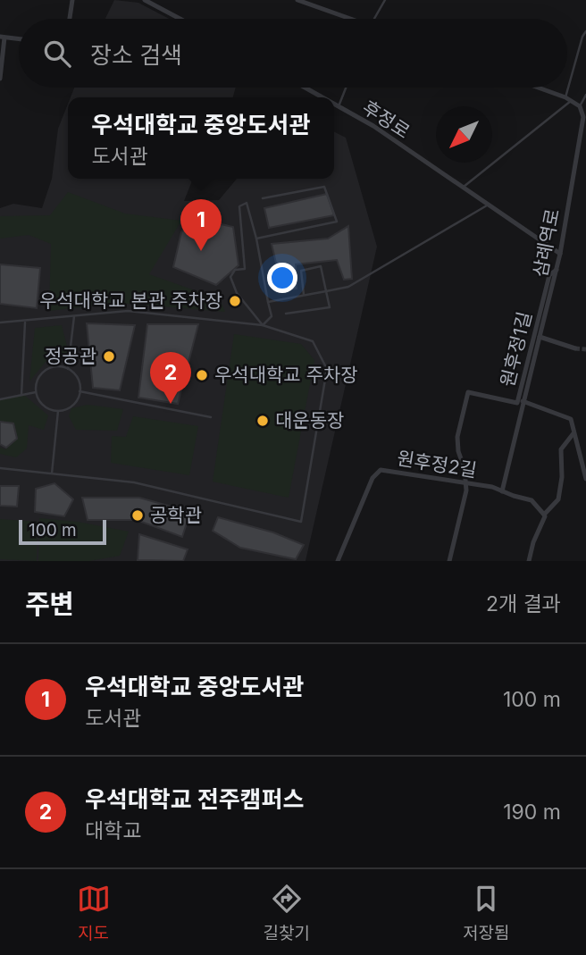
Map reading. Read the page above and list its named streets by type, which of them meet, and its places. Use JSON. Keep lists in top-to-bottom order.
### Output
{
  "streets": {
    "street": [
      "후정로",
      "삼례역로",
      "원후정1길",
      "원후정2길"
    ]
  },
  "crossings": [
    ["후정로", "삼례역로"],
    ["삼례역로", "원후정1길"],
    ["삼례역로", "원후정2길"],
    ["원후정1길", "원후정2길"]
  ],
  "places": [
    "우석대학교 본관 주차장",
    "정공관",
    "우석대학교 주차장",
    "대운동장",
    "공학관"
  ],
  "scale_bar": "100 m",
  "north": "bottom left",
  "page": {
    "search": "장소 검색",
    "popup": ["우석대학교 중앙도서관", "도서관"],
    "pins": ["1", "2"],
    "scale": "100 m",
    "heading": ["주변", "2개 결과"],
    "list": [
      {
        "mark": "1",
        "name": "우석대학교 중앙도서관",
        "note": "도서관",
        "value": "100 m"
      },
      {
        "mark": "2",
        "name": "우석대학교 전주캠퍼스",
        "note": "대학교",
        "value": "190 m"
      }
    ],
    "nav": ["지도", "길찾기", "저장됨"]
  }
}
